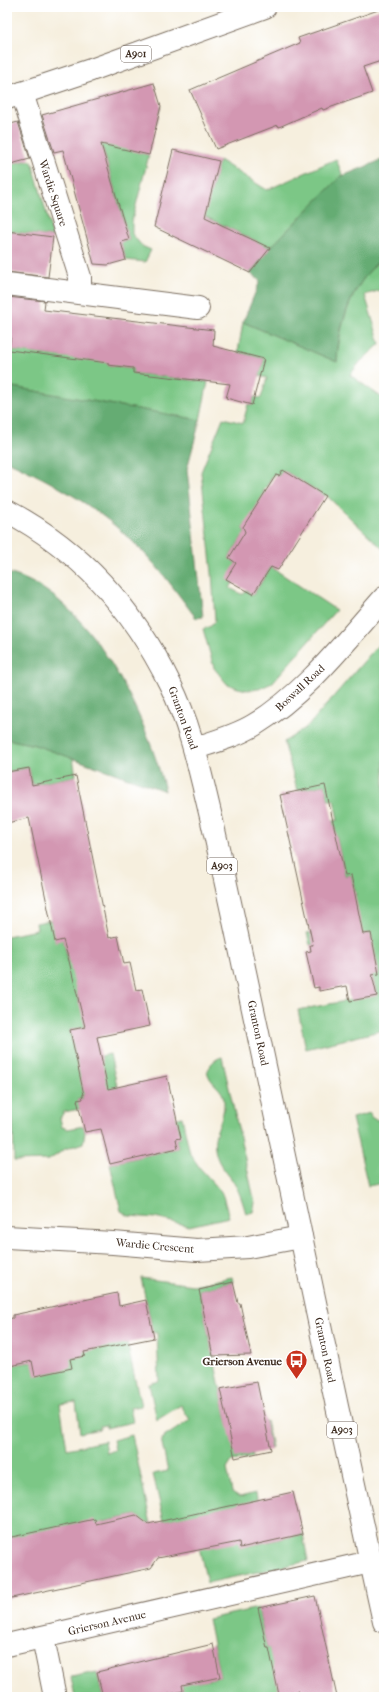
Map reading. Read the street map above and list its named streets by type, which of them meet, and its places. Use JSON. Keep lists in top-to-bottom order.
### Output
{
  "streets": {
    "main road": [
      "A901",
      "Wardie Square",
      "Boswall Road",
      "Granton Road",
      "A903",
      "Wardie Crescent",
      "Grierson Avenue"
    ]
  },
  "crossings": [
    ["A901", "Wardie Square"],
    ["Boswall Road", "Granton Road"],
    ["Granton Road", "Wardie Crescent"],
    ["Granton Road", "Grierson Avenue"]
  ],
  "places": {
    "bus stop": ["Grierson Avenue"]
  }
}
